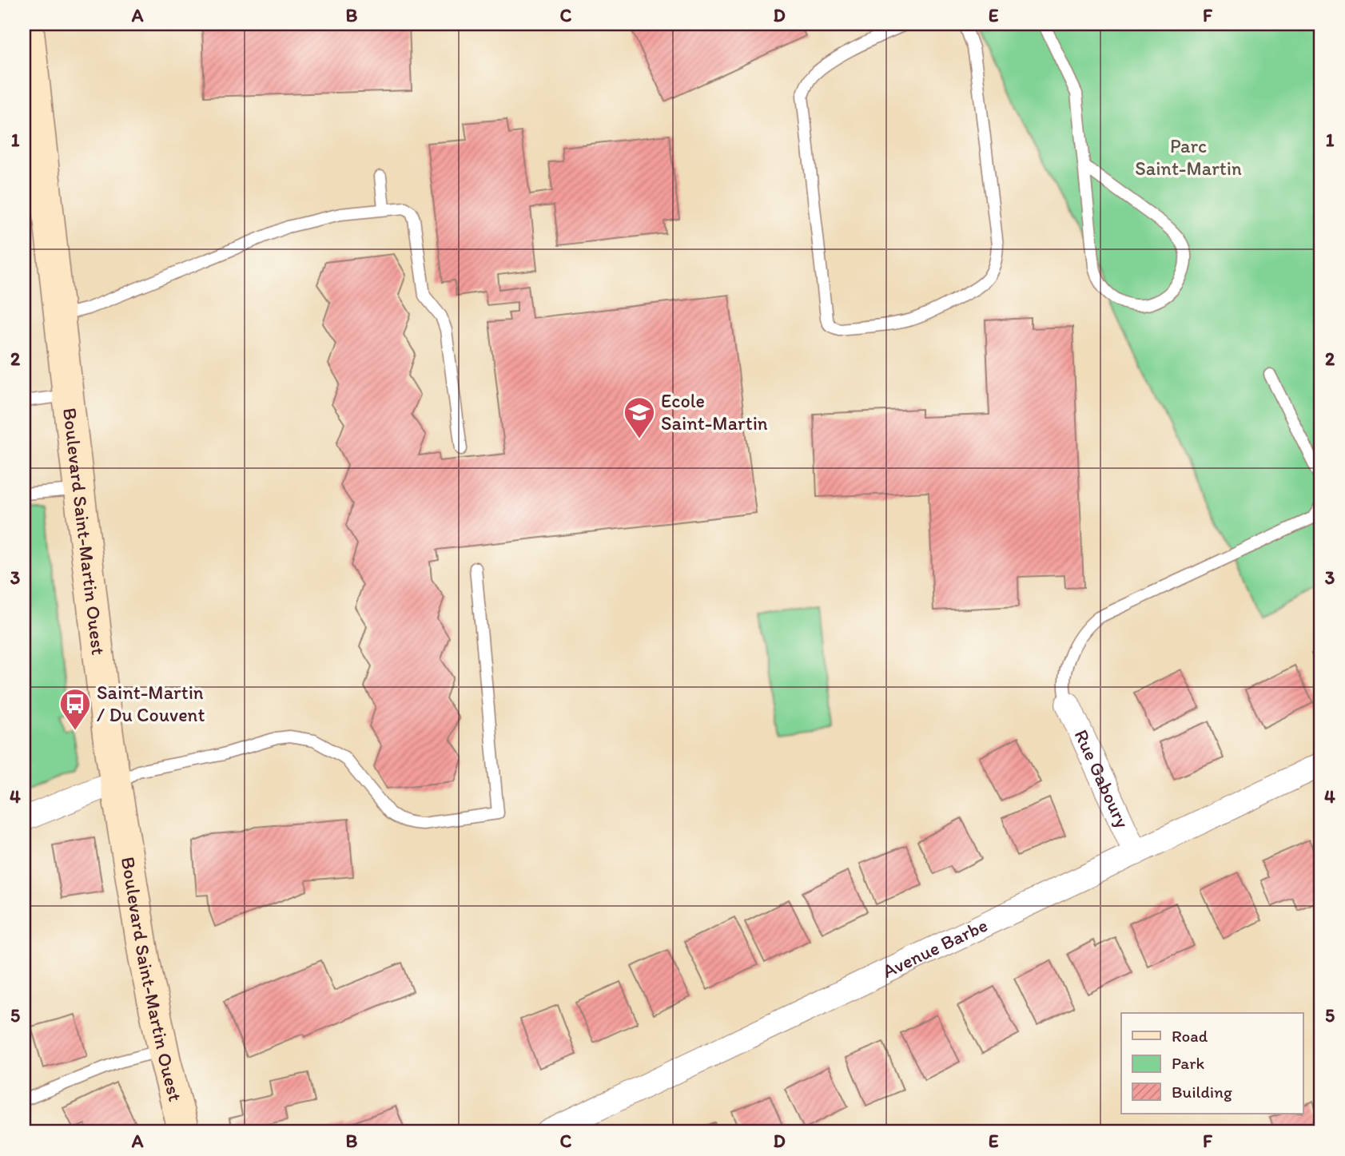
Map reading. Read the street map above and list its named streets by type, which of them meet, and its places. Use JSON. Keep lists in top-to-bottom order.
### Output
{
  "streets": {
    "main road": ["Boulevard Saint-Martin Ouest"],
    "street": ["Rue Gaboury", "Avenue Barbe"]
  },
  "crossings": [
    ["Rue Gaboury", "Avenue Barbe"]
  ],
  "parks": ["Parc Saint-Martin"],
  "places": {
    "school or university": ["Ecole Saint-Martin"],
    "bus stop": ["Saint-Martin / Du Couvent"]
  },
  "legend": ["Road", "Park", "Building"],
  "grid": {
    "columns": [
      "A",
      "B",
      "C",
      "D",
      "E",
      "F"
    ],
    "rows": [
      "1",
      "2",
      "3",
      "4",
      "5"
    ]
  }
}
